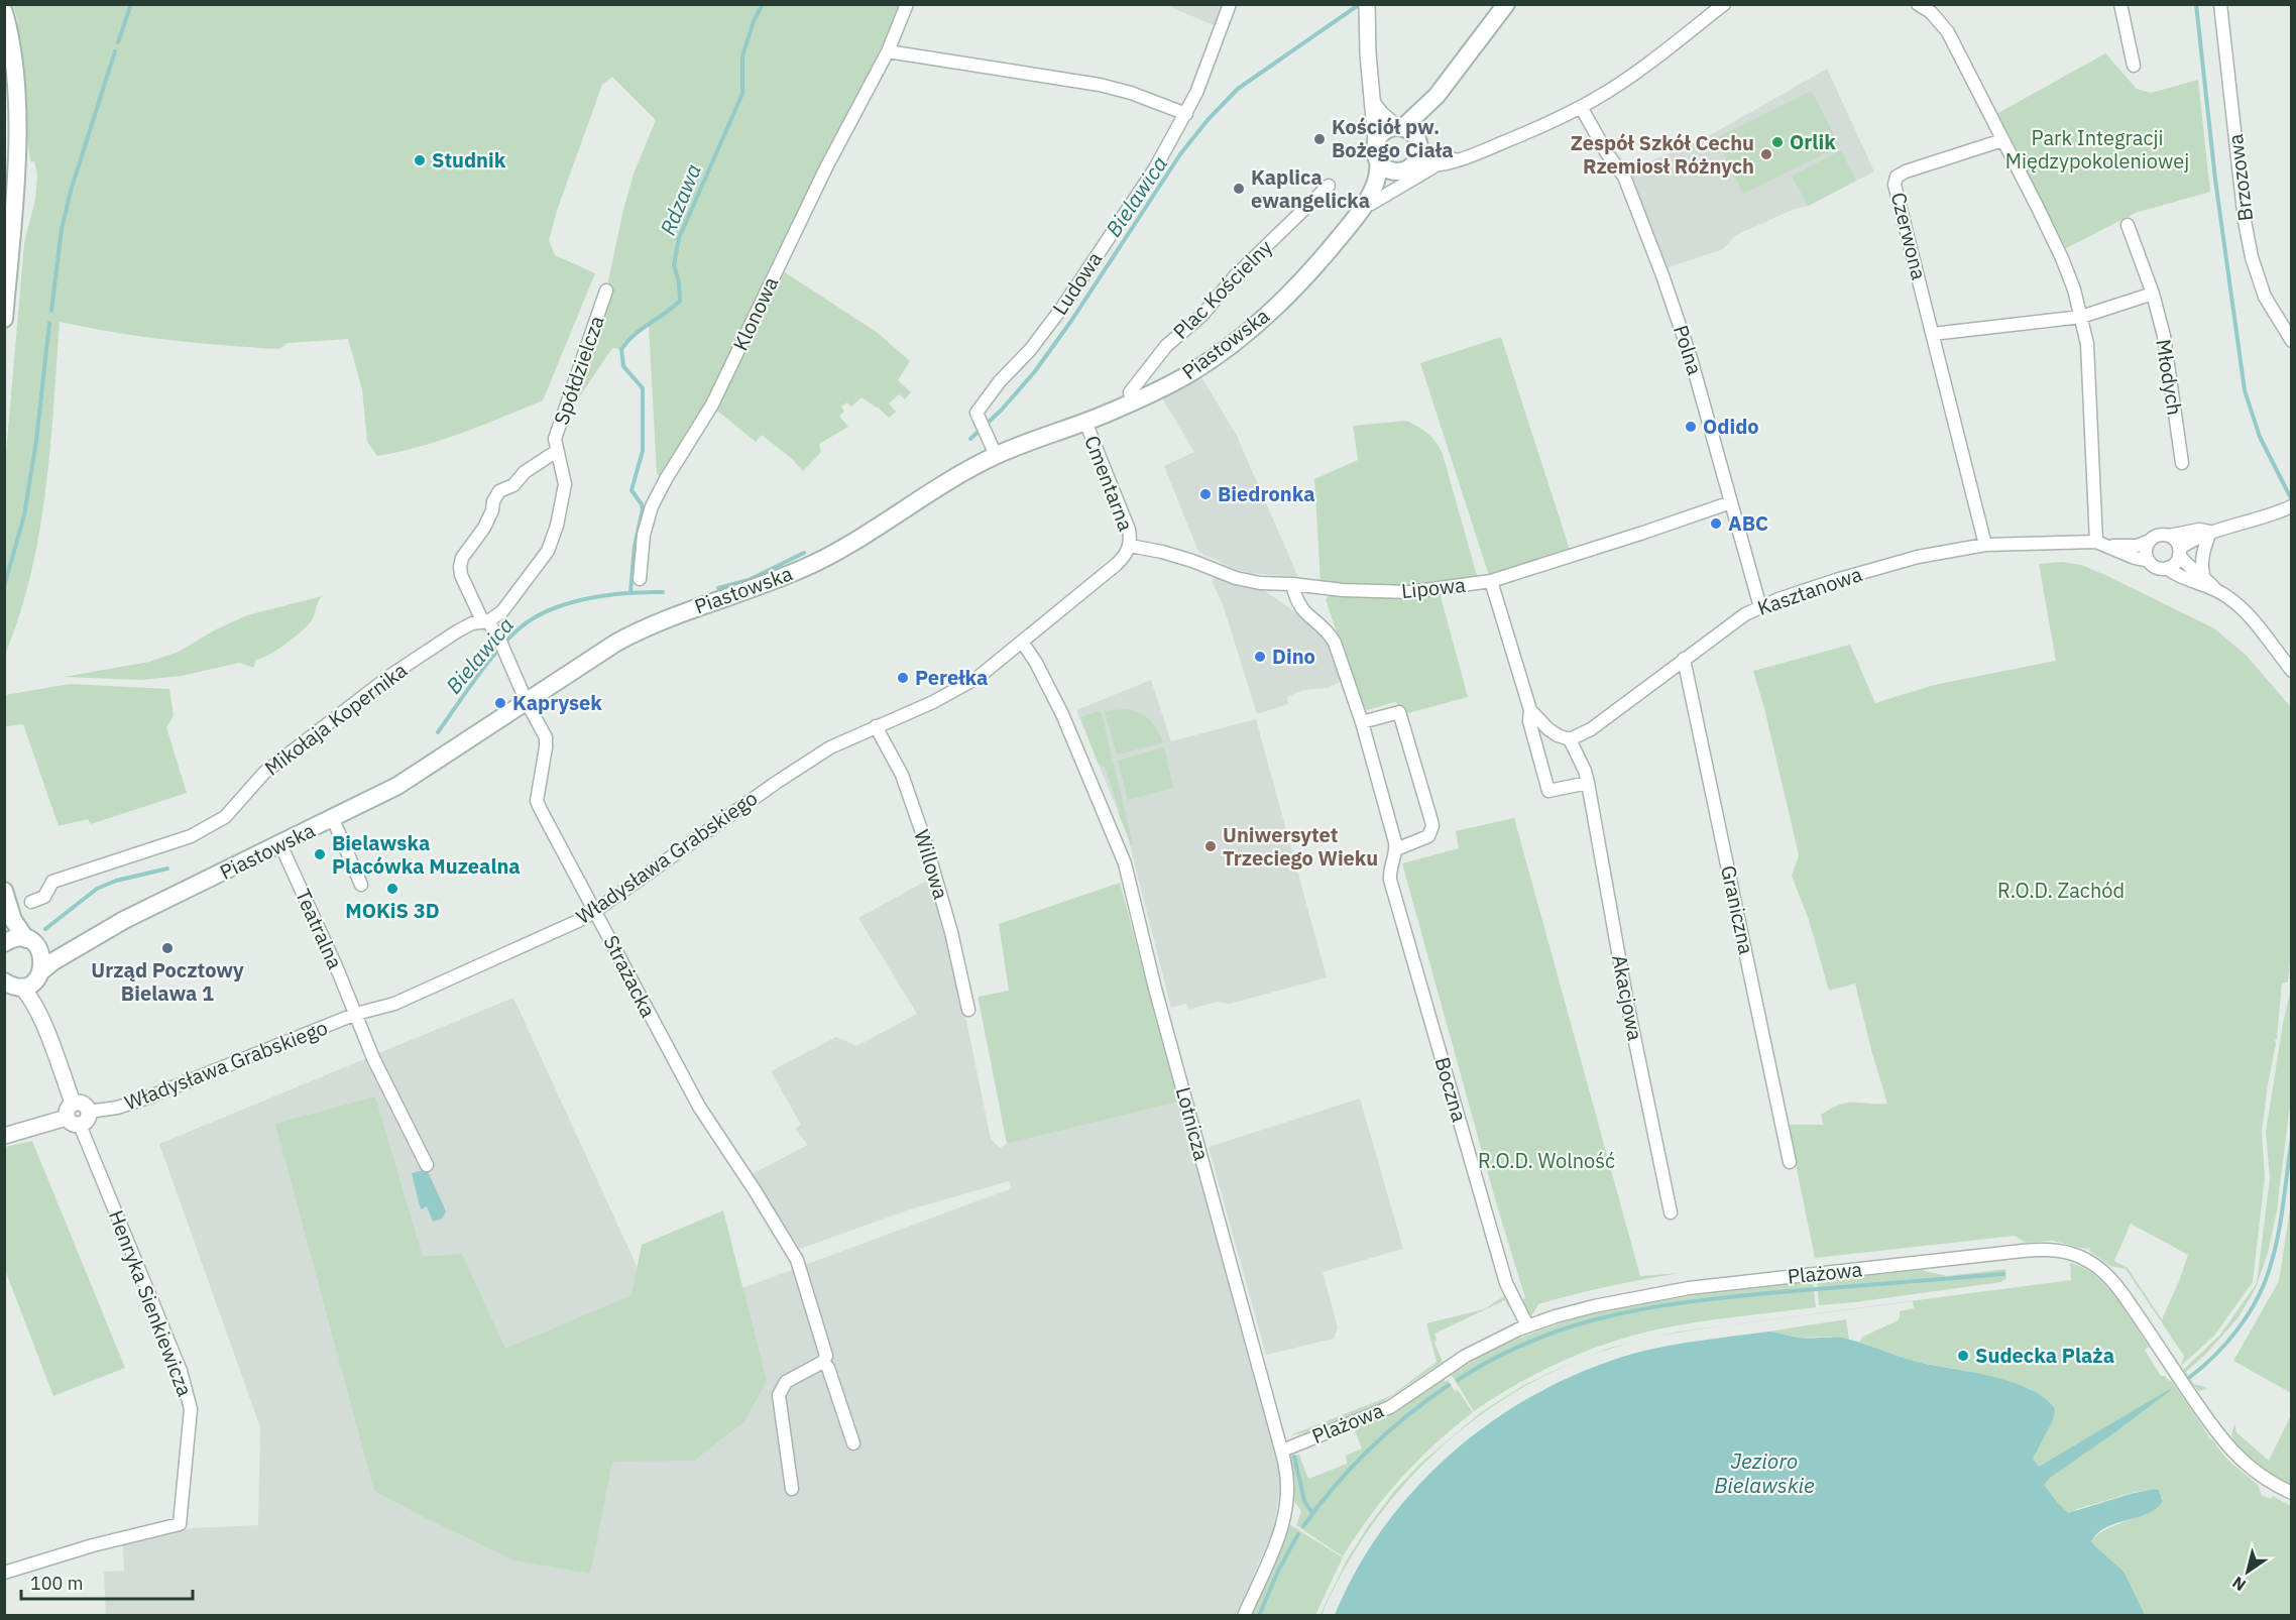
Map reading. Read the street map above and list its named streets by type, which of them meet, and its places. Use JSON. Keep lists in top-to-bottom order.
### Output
{
  "streets": {
    "main road": ["Piastowska"],
    "street": [
      "Brzozowa",
      "Czerwona",
      "Ludowa",
      "Plac Kościelny",
      "Klonowa",
      "Polna",
      "Spółdzielcza",
      "Młodych",
      "Cmentarna",
      "Lipowa",
      "Kasztanowa",
      "Mikołaja Kopernika",
      "Władysława Grabskiego",
      "Willowa",
      "Graniczna",
      "Teatralna",
      "Strażacka",
      "Akacjowa",
      "Boczna",
      "Lotnicza",
      "Plażowa",
      "Henryka Sienkiewicza"
    ]
  },
  "crossings": [
    ["Czerwona", "Kasztanowa"],
    ["Ludowa", "Piastowska"],
    ["Plac Kościelny", "Piastowska"],
    ["Piastowska", "Cmentarna"],
    ["Piastowska", "Teatralna"],
    ["Piastowska", "Strażacka"],
    ["Polna", "Lipowa"],
    ["Polna", "Kasztanowa"],
    ["Spółdzielcza", "Strażacka"],
    ["Cmentarna", "Lipowa"],
    ["Cmentarna", "Władysława Grabskiego"],
    ["Lipowa", "Władysława Grabskiego"],
    ["Lipowa", "Boczna"],
    ["Kasztanowa", "Graniczna"],
    ["Kasztanowa", "Akacjowa"],
    ["Mikołaja Kopernika", "Strażacka"],
    ["Władysława Grabskiego", "Willowa"],
    ["Władysława Grabskiego", "Teatralna"],
    ["Władysława Grabskiego", "Strażacka"],
    ["Władysława Grabskiego", "Lotnicza"],
    ["Władysława Grabskiego", "Henryka Sienkiewicza"],
    ["Boczna", "Plażowa"],
    ["Lotnicza", "Plażowa"]
  ],
  "water": ["Bielawica", "Rdzawa", "Jezioro Bielawskie"],
  "parks": ["Park Integracji Międzypokoleniowej", "R.O.D. Zachód", "R.O.D. Wolność"],
  "places": [
    "Kościół pw. Bożego Ciała",
    "Orlik",
    "Zespół Szkół Cechu Rzemiosł Różnych",
    "Studnik",
    "Kaplica ewangelicka",
    "Odido",
    "Biedronka",
    "ABC",
    "Dino",
    "Perełka",
    "Kaprysek",
    "Uniwersytet Trzeciego Wieku",
    "Bielawska Placówka Muzealna",
    "MOKiS 3D",
    "Urząd Pocztowy Bielawa 1",
    "Sudecka Plaża"
  ],
  "scale_bar": "100 m",
  "north": "bottom left"
}
